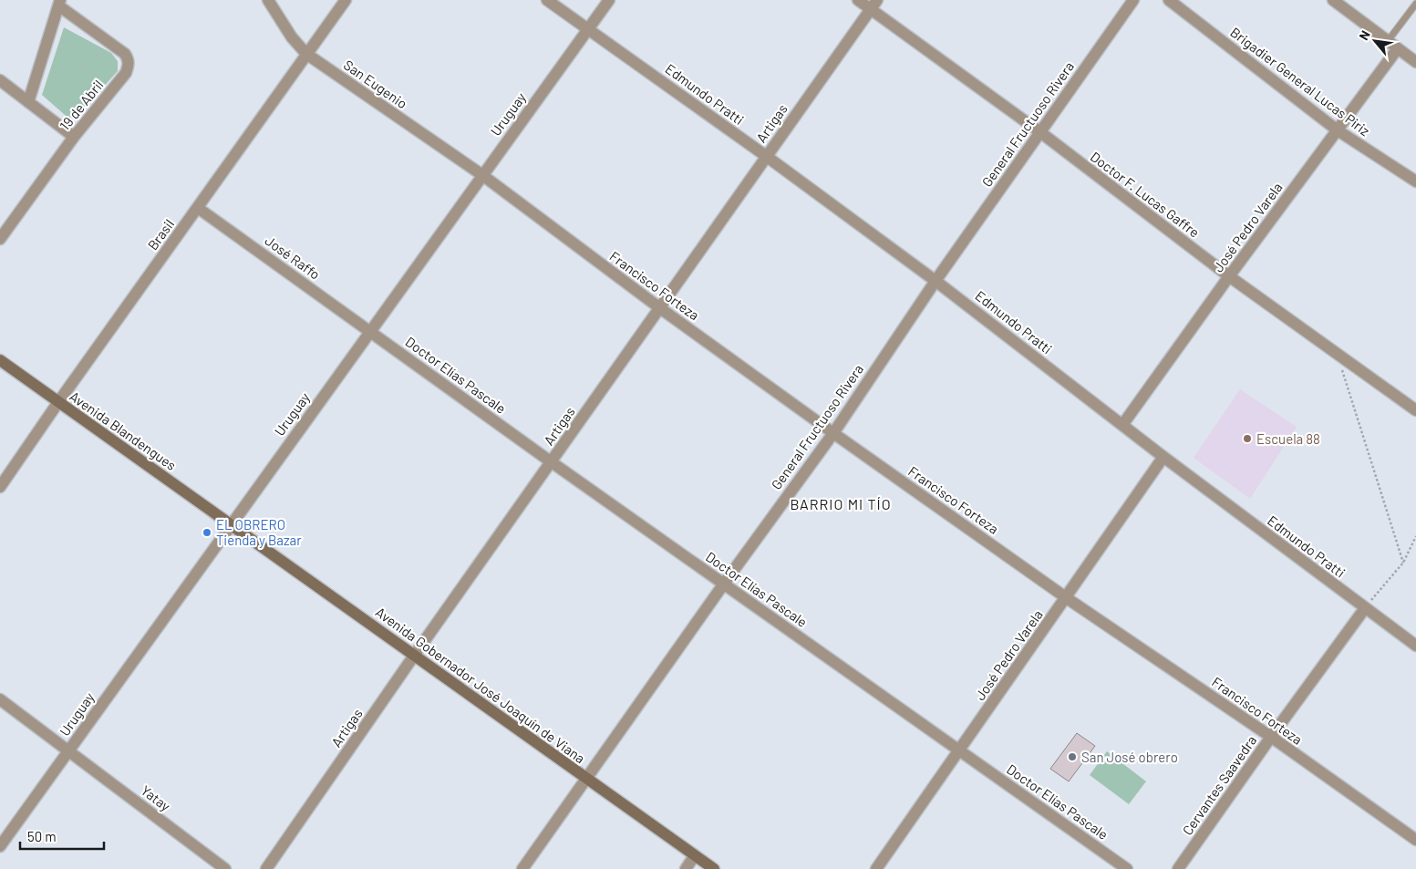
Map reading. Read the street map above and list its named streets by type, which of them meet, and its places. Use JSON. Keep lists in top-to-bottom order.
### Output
{
  "streets": {
    "street": [
      "Brigadier General Lucas Piriz",
      "San Eugenio",
      "Edmundo Pratti",
      "19 de Abril",
      "Uruguay",
      "Artigas",
      "General Fructuoso Rivera",
      "Doctor F. Lucas Gaffre",
      "José Pedro Varela",
      "Brasil",
      "José Raffo",
      "Francisco Forteza",
      "Doctor Elías Pascale",
      "Avenida Blandengues",
      "Avenida Gobernador José Joaquín de Viana",
      "Cervantes Saavedra",
      "Yatay"
    ]
  },
  "crossings": [
    ["Brigadier General Lucas Piriz", "José Pedro Varela"],
    ["San Eugenio", "Uruguay"],
    ["San Eugenio", "Brasil"],
    ["San Eugenio", "Francisco Forteza"],
    ["Edmundo Pratti", "Uruguay"],
    ["Edmundo Pratti", "Artigas"],
    ["Edmundo Pratti", "General Fructuoso Rivera"],
    ["Edmundo Pratti", "José Pedro Varela"],
    ["Edmundo Pratti", "Cervantes Saavedra"],
    ["Uruguay", "José Raffo"],
    ["Uruguay", "Francisco Forteza"],
    ["Uruguay", "Doctor Elías Pascale"],
    ["Uruguay", "Avenida Blandengues"],
    ["Uruguay", "Avenida Gobernador José Joaquín de Viana"],
    ["Uruguay", "Yatay"],
    ["Artigas", "Doctor F. Lucas Gaffre"],
    ["Artigas", "Francisco Forteza"],
    ["Artigas", "Doctor Elías Pascale"],
    ["Artigas", "Avenida Gobernador José Joaquín de Viana"],
    ["General Fructuoso Rivera", "Doctor F. Lucas Gaffre"],
    ["General Fructuoso Rivera", "Francisco Forteza"],
    ["General Fructuoso Rivera", "Doctor Elías Pascale"],
    ["General Fructuoso Rivera", "Avenida Gobernador José Joaquín de Viana"],
    ["Doctor F. Lucas Gaffre", "José Pedro Varela"],
    ["José Pedro Varela", "Francisco Forteza"],
    ["José Pedro Varela", "Doctor Elías Pascale"],
    ["Brasil", "José Raffo"],
    ["Brasil", "Avenida Blandengues"],
    ["José Raffo", "Doctor Elías Pascale"],
    ["Francisco Forteza", "Cervantes Saavedra"],
    ["Avenida Blandengues", "Avenida Gobernador José Joaquín de Viana"]
  ],
  "districts": ["BARRIO MI TÍO"],
  "places": ["Escuela 88", "EL OBRERO Tienda y Bazar", "San José obrero"],
  "scale_bar": "50 m",
  "north": "top left"
}
